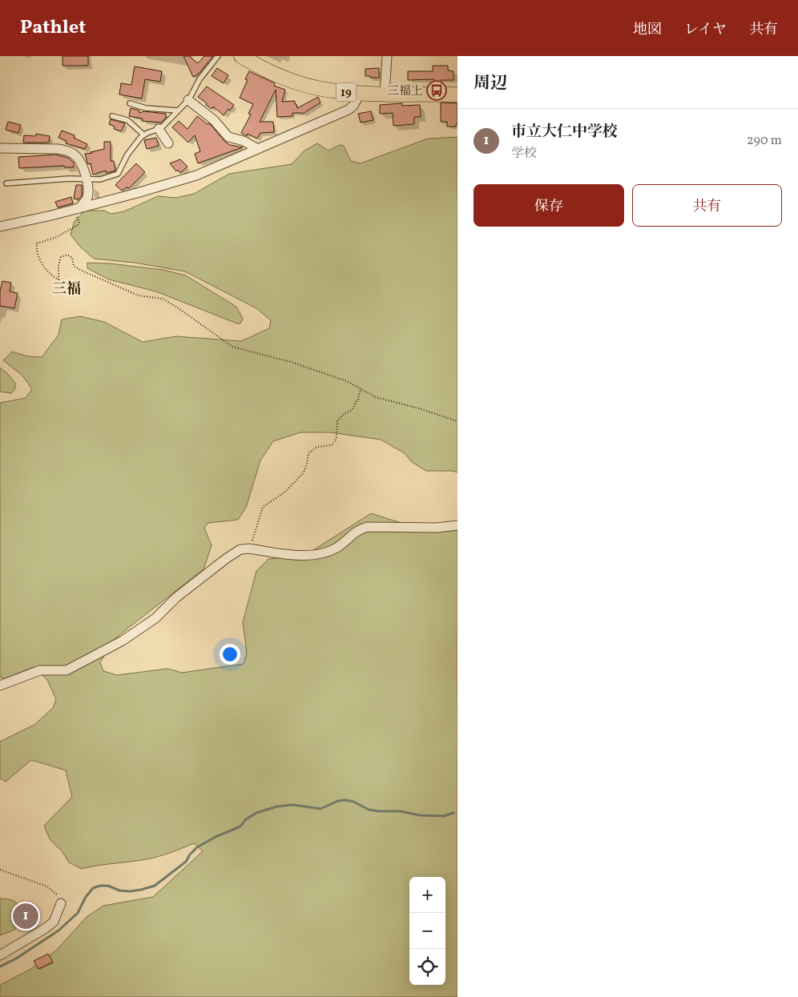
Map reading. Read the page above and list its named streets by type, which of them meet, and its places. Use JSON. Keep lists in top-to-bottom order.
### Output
{
  "streets": {
    "main road": ["19"]
  },
  "districts": ["三福"],
  "places": {
    "bus stop": ["三福上"]
  },
  "page": {
    "header": "Pathlet",
    "nav": ["地図", "レイヤ", "共有"],
    "heading": "周辺",
    "list": [
      {
        "mark": "1",
        "name": "市立大仁中学校",
        "note": "学校",
        "value": "290 m"
      }
    ],
    "buttons": ["保存", "共有"],
    "map_buttons": ["+", "−"],
    "pins": "1"
  }
}
